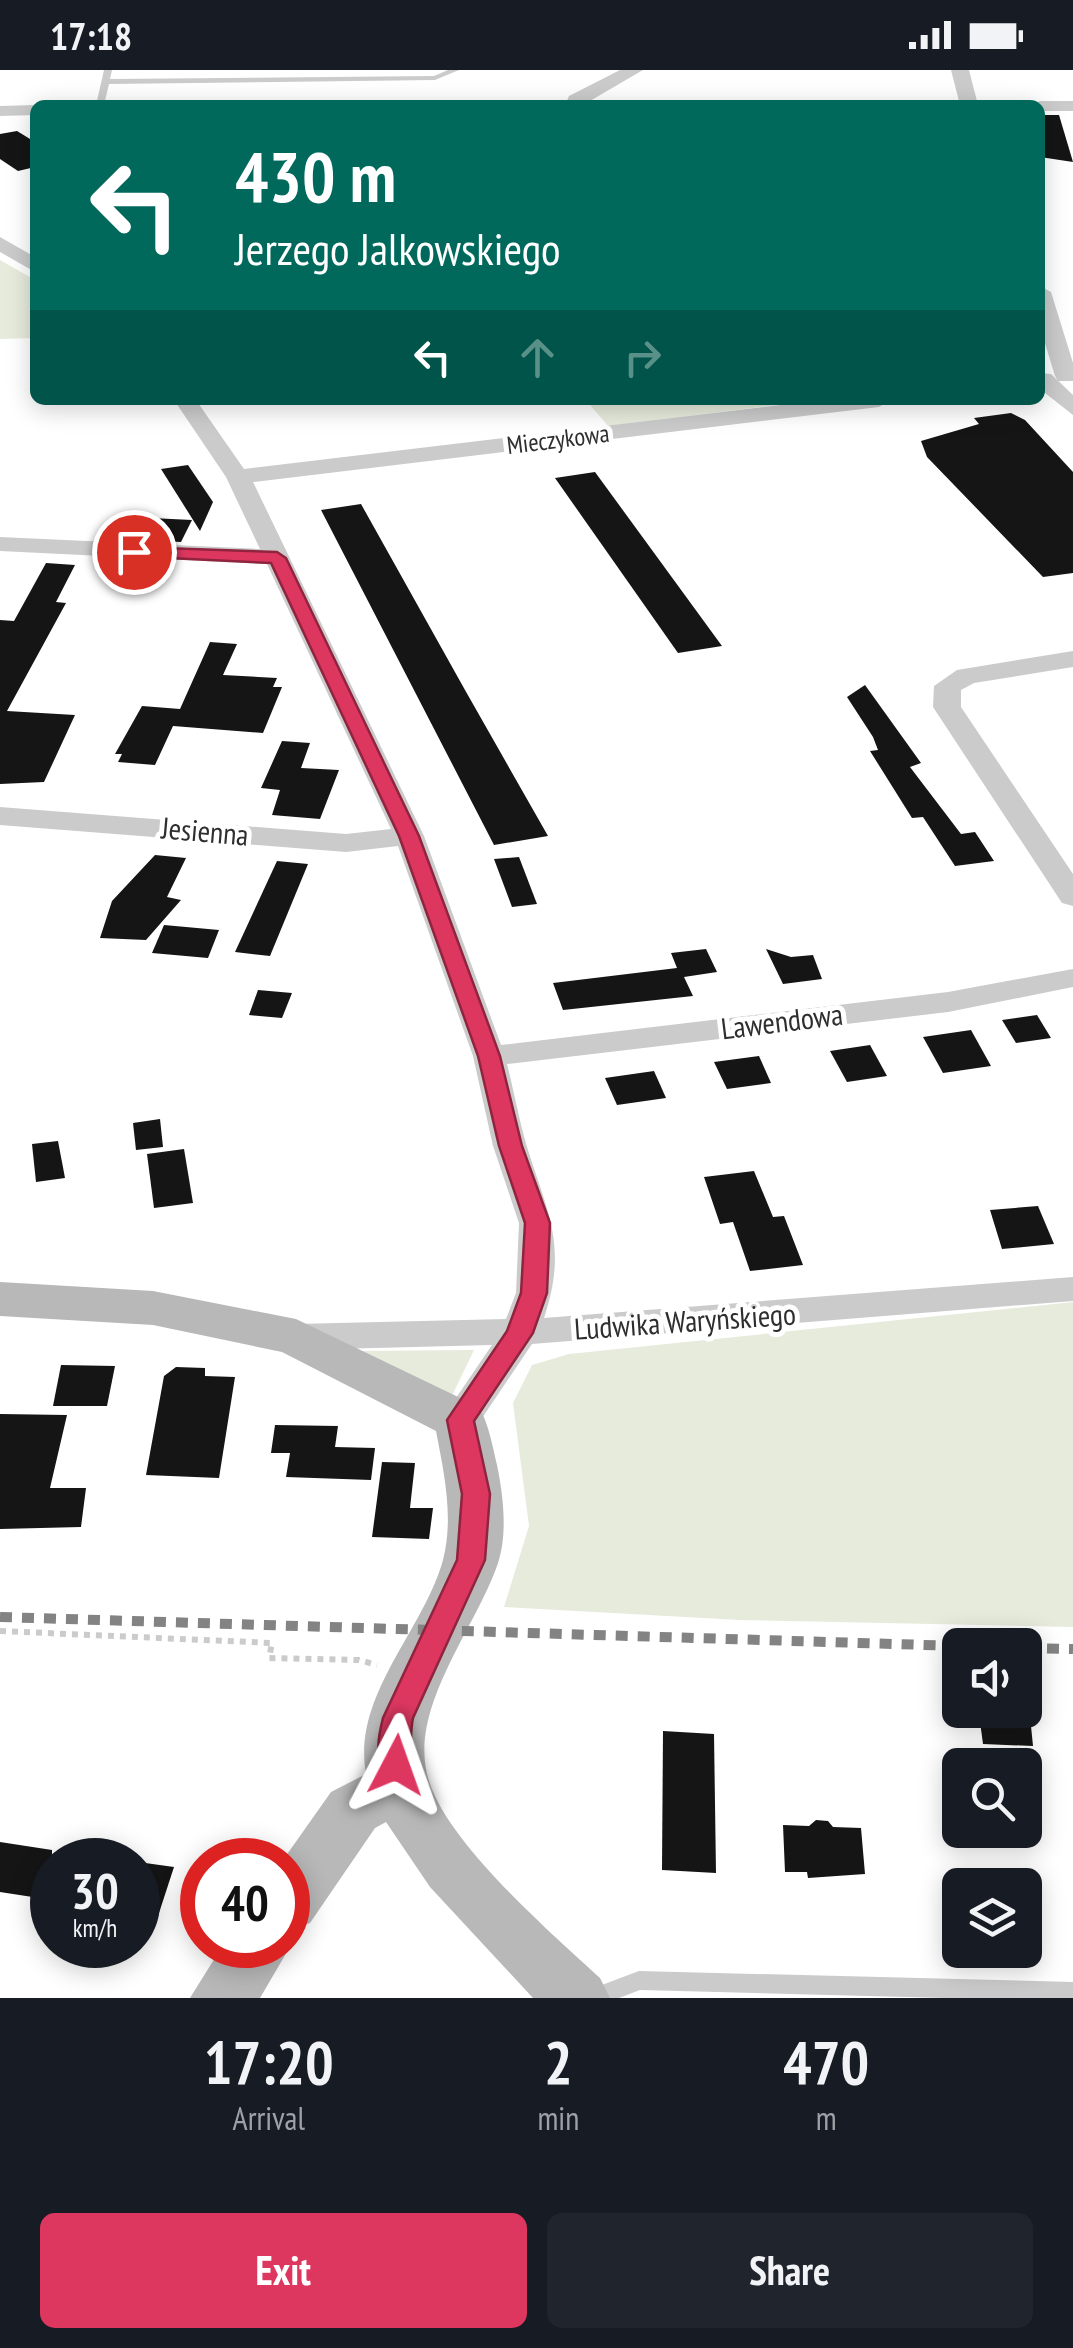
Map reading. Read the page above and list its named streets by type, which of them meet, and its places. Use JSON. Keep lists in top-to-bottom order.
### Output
{
  "streets": {
    "street": [
      "Mieczykowa",
      "Jesienna",
      "Lawendowa",
      "Ludwika Waryńskiego"
    ]
  },
  "page": {
    "status": "17:18",
    "turn": ["430 m", "Jerzego Jalkowskiego"],
    "speed": "30 km/h",
    "limit": "40",
    "eta": [
      "17:20",
      "Arrival",
      "2",
      "min",
      "470",
      "m"
    ],
    "buttons": ["Exit", "Share"]
  }
}
